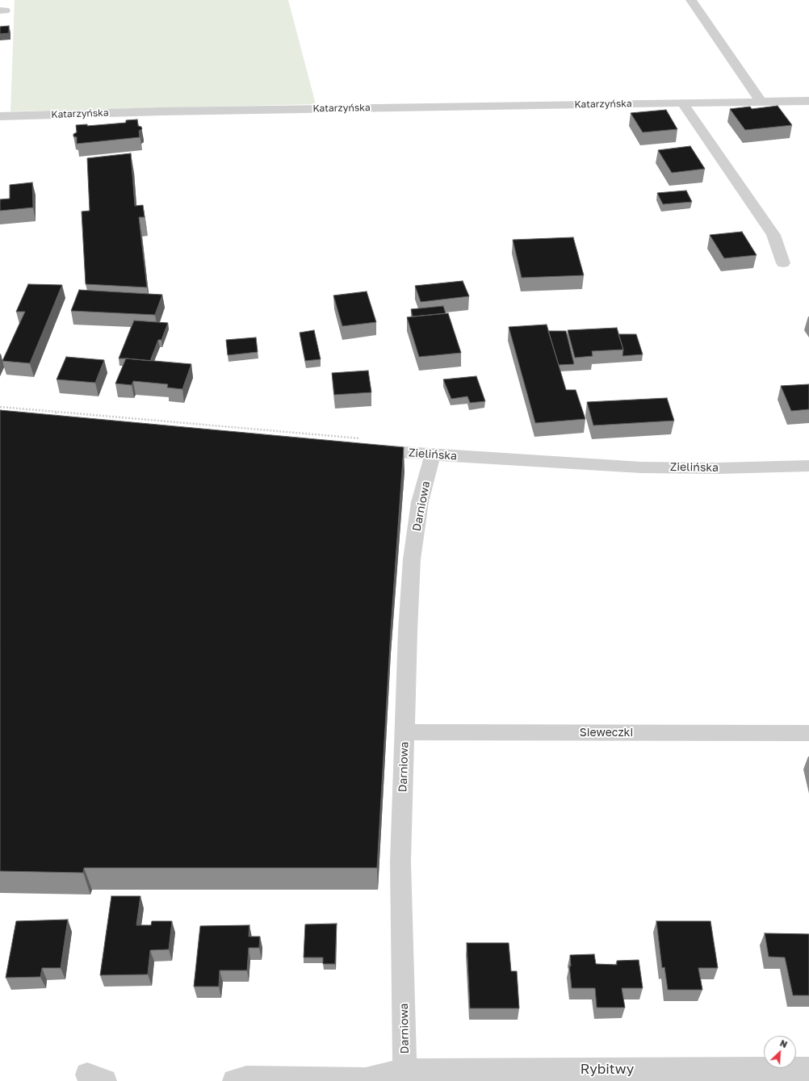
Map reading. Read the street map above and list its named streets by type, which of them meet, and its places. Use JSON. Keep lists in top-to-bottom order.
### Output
{
  "streets": {
    "street": [
      "Katarzyńska",
      "Zielińska",
      "Darniowa",
      "Sieweczki",
      "Rybitwy"
    ]
  },
  "crossings": [
    ["Zielińska", "Darniowa"],
    ["Darniowa", "Sieweczki"],
    ["Darniowa", "Rybitwy"]
  ],
  "north": "top right"
}
